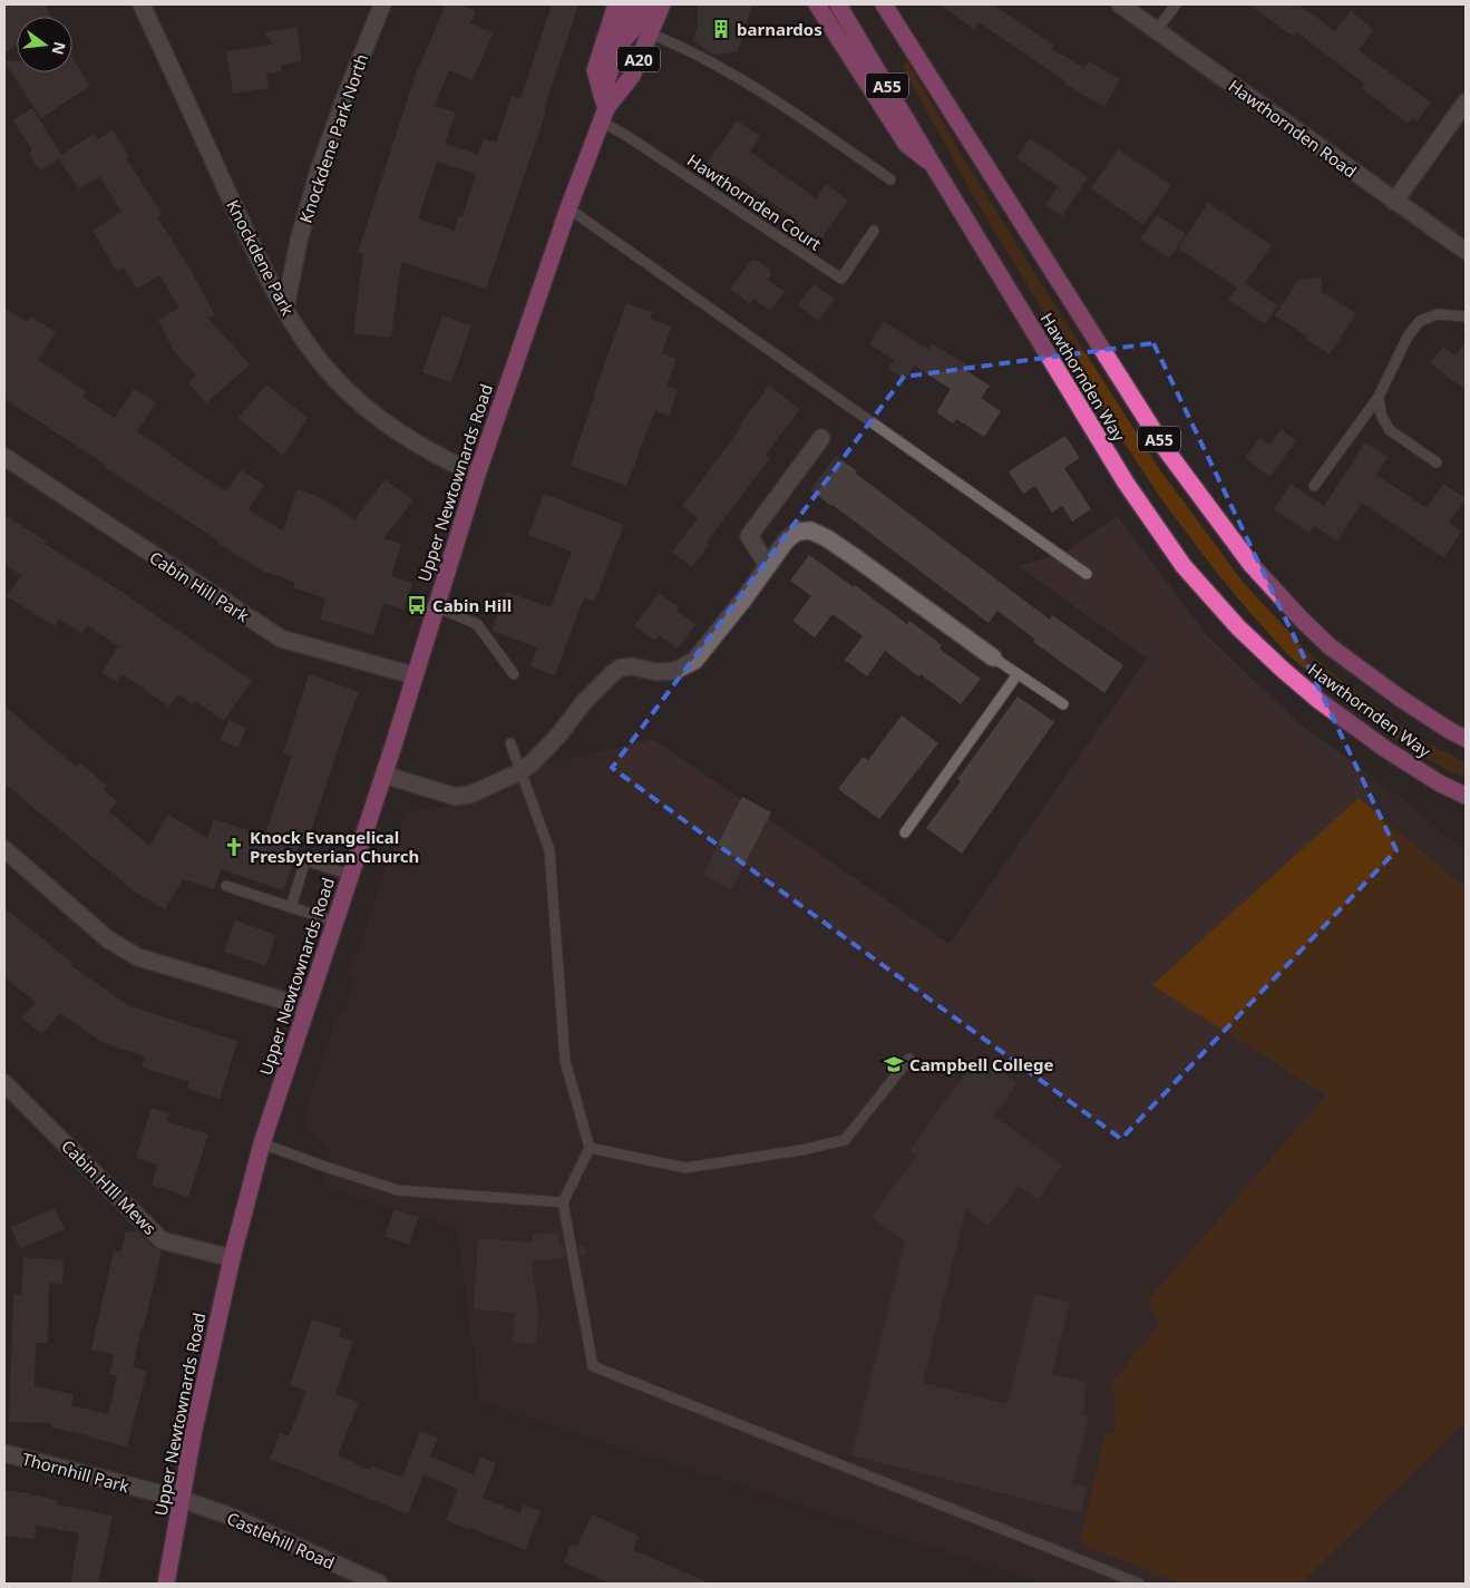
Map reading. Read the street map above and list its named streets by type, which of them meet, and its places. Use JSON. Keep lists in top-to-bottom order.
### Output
{
  "streets": {
    "highway": [
      "A20",
      "A55",
      "Hawthornden Way",
      "Upper Newtownards Road"
    ],
    "street": [
      "Hawthornden Road",
      "Knockdene Park North",
      "Knockdene Park",
      "Cabin Hill Park",
      "Cabin HIll Mews",
      "Thornhill Park",
      "Castlehill Road"
    ],
    "lane": ["Hawthornden Court"]
  },
  "crossings": [
    ["Knockdene Park North", "Knockdene Park"],
    ["Hawthornden Court", "Upper Newtownards Road"],
    ["Knockdene Park", "Upper Newtownards Road"],
    ["Upper Newtownards Road", "Cabin Hill Park"],
    ["Upper Newtownards Road", "Cabin HIll Mews"],
    ["Upper Newtownards Road", "Thornhill Park"],
    ["Upper Newtownards Road", "Castlehill Road"],
    ["Thornhill Park", "Castlehill Road"]
  ],
  "places": {
    "building": ["barnardos"],
    "bus stop": ["Cabin Hill"],
    "church": ["Knock Evangelical Presbyterian Church"],
    "school or university": ["Campbell College"]
  },
  "north": "right"
}
